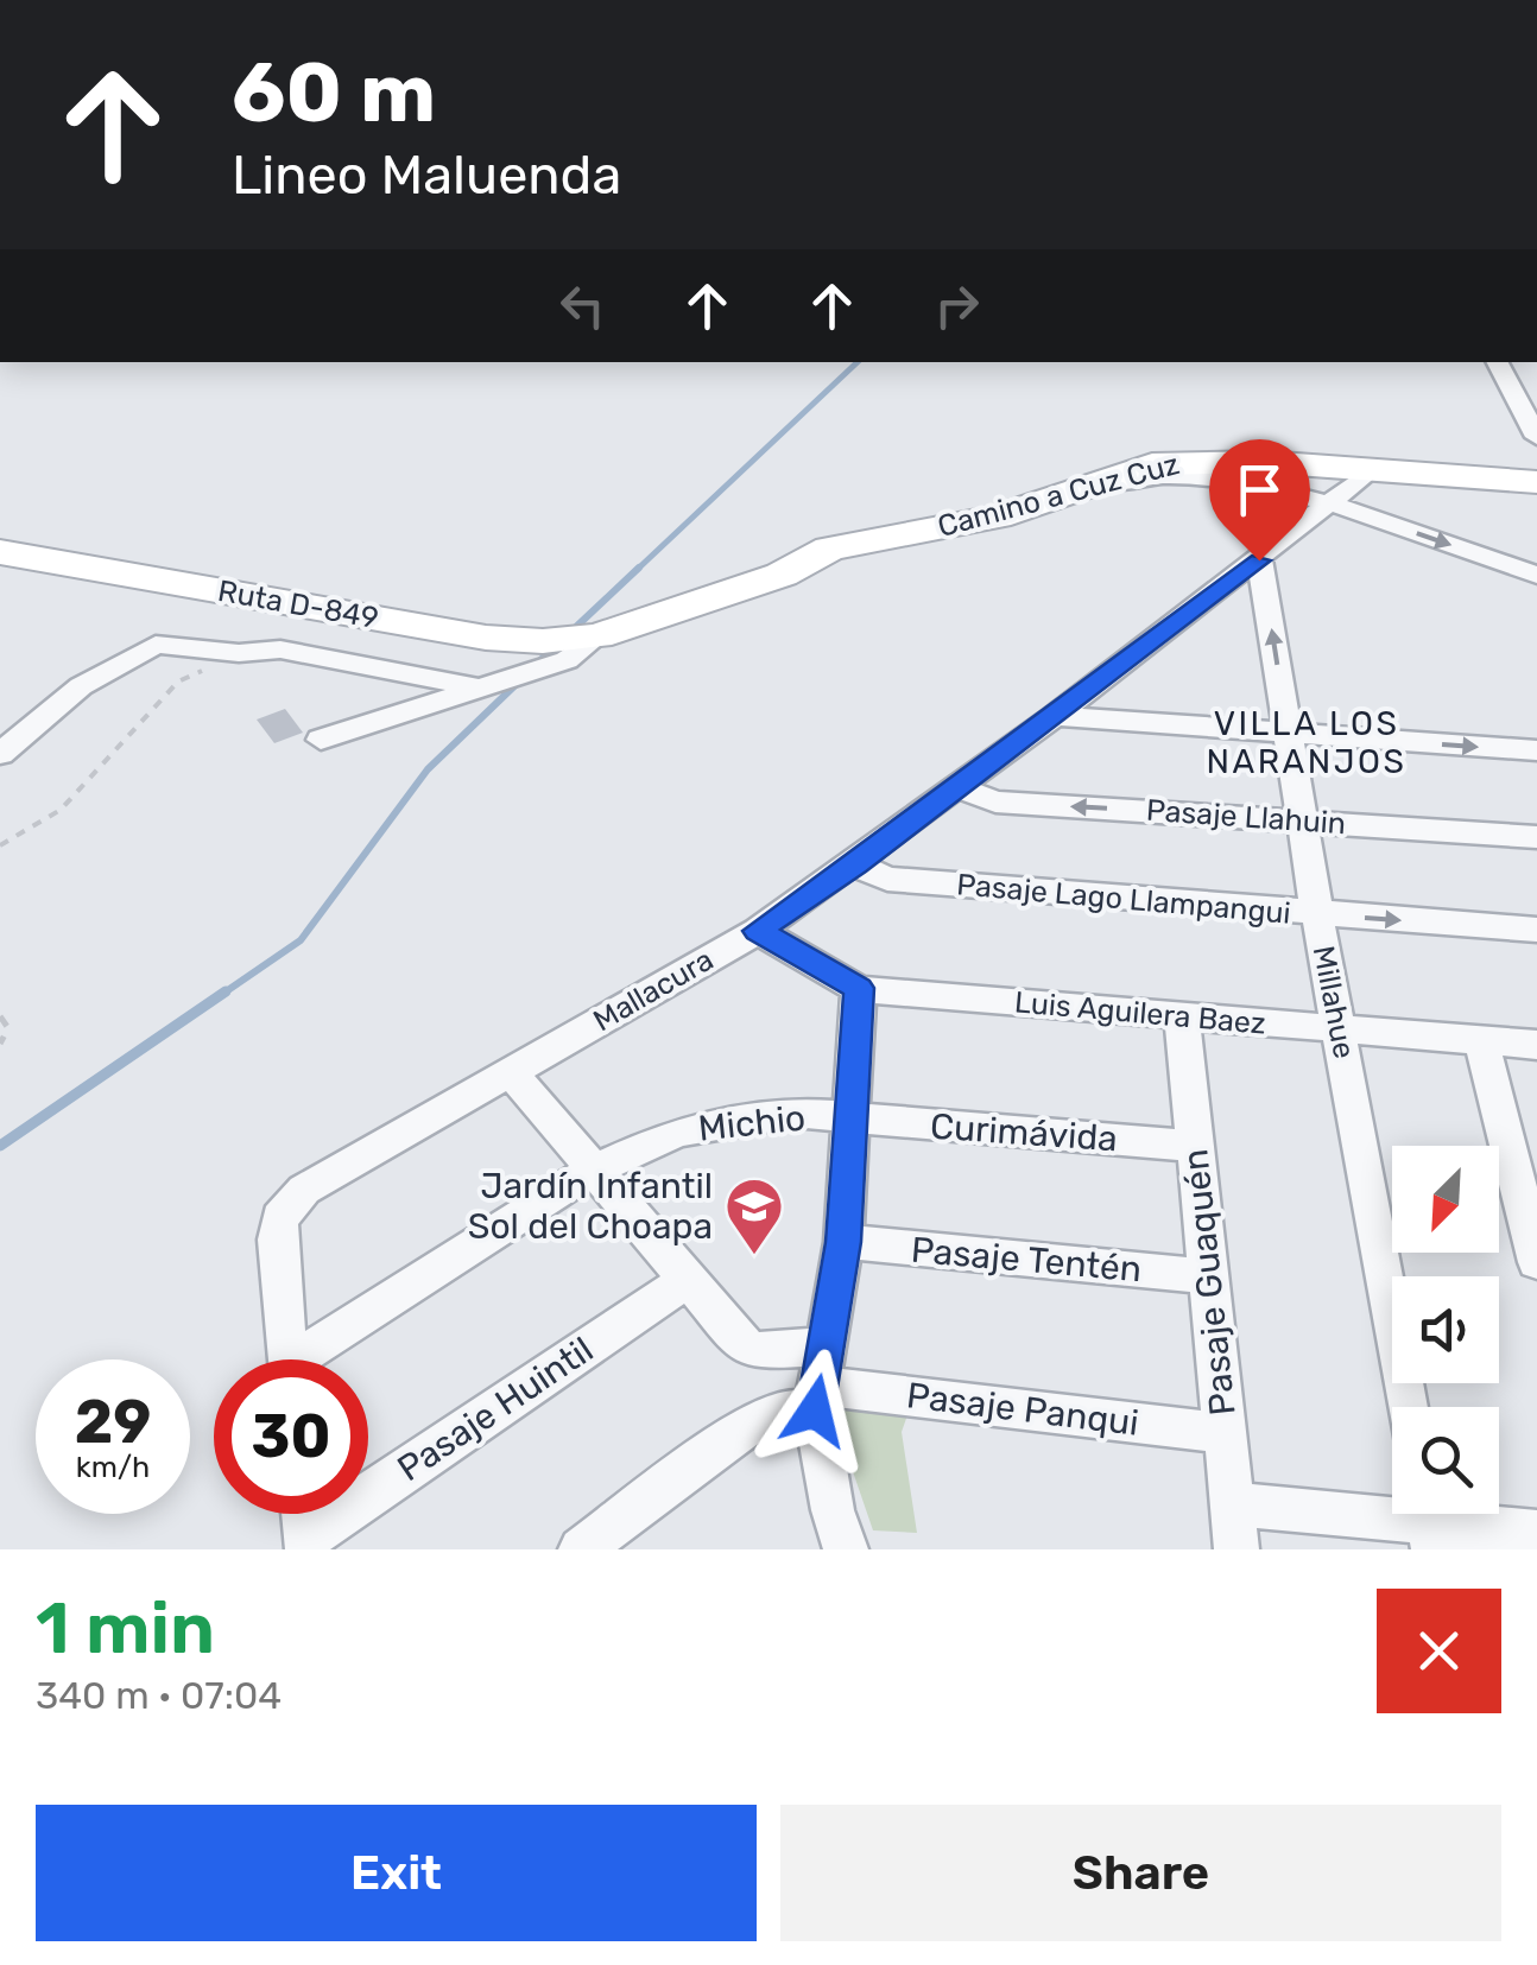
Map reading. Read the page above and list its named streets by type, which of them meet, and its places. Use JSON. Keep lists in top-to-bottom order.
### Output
{
  "streets": {
    "main road": ["Camino a Cuz Cuz", "Ruta D-849"],
    "street": [
      "Pasaje Llahuin",
      "Pasaje Lago Llampangui",
      "Mallacura",
      "Millahue",
      "Luis Aguilera Baez",
      "Michio",
      "Curimávida",
      "Pasaje Tentén",
      "Pasaje Guaquén",
      "Pasaje Huintil",
      "Pasaje Panqui"
    ]
  },
  "crossings": [
    ["Camino a Cuz Cuz", "Ruta D-849"],
    ["Camino a Cuz Cuz", "Mallacura"],
    ["Pasaje Llahuin", "Mallacura"],
    ["Pasaje Llahuin", "Millahue"],
    ["Pasaje Lago Llampangui", "Mallacura"],
    ["Pasaje Lago Llampangui", "Millahue"],
    ["Mallacura", "Millahue"],
    ["Mallacura", "Luis Aguilera Baez"],
    ["Millahue", "Luis Aguilera Baez"],
    ["Luis Aguilera Baez", "Pasaje Guaquén"],
    ["Michio", "Curimávida"],
    ["Curimávida", "Pasaje Guaquén"],
    ["Pasaje Tentén", "Pasaje Guaquén"],
    ["Pasaje Guaquén", "Pasaje Panqui"]
  ],
  "districts": ["VILLA LOS NARANJOS"],
  "places": {
    "school or university": ["Jardín Infantil Sol del Choapa"]
  },
  "north": "bottom left",
  "page": {
    "turn": ["60 m", "Lineo Maluenda"],
    "speed": "29 km/h",
    "limit": "30",
    "heading": ["1 min", "340 m · 07:04"],
    "buttons": ["Exit", "Share"]
  }
}
